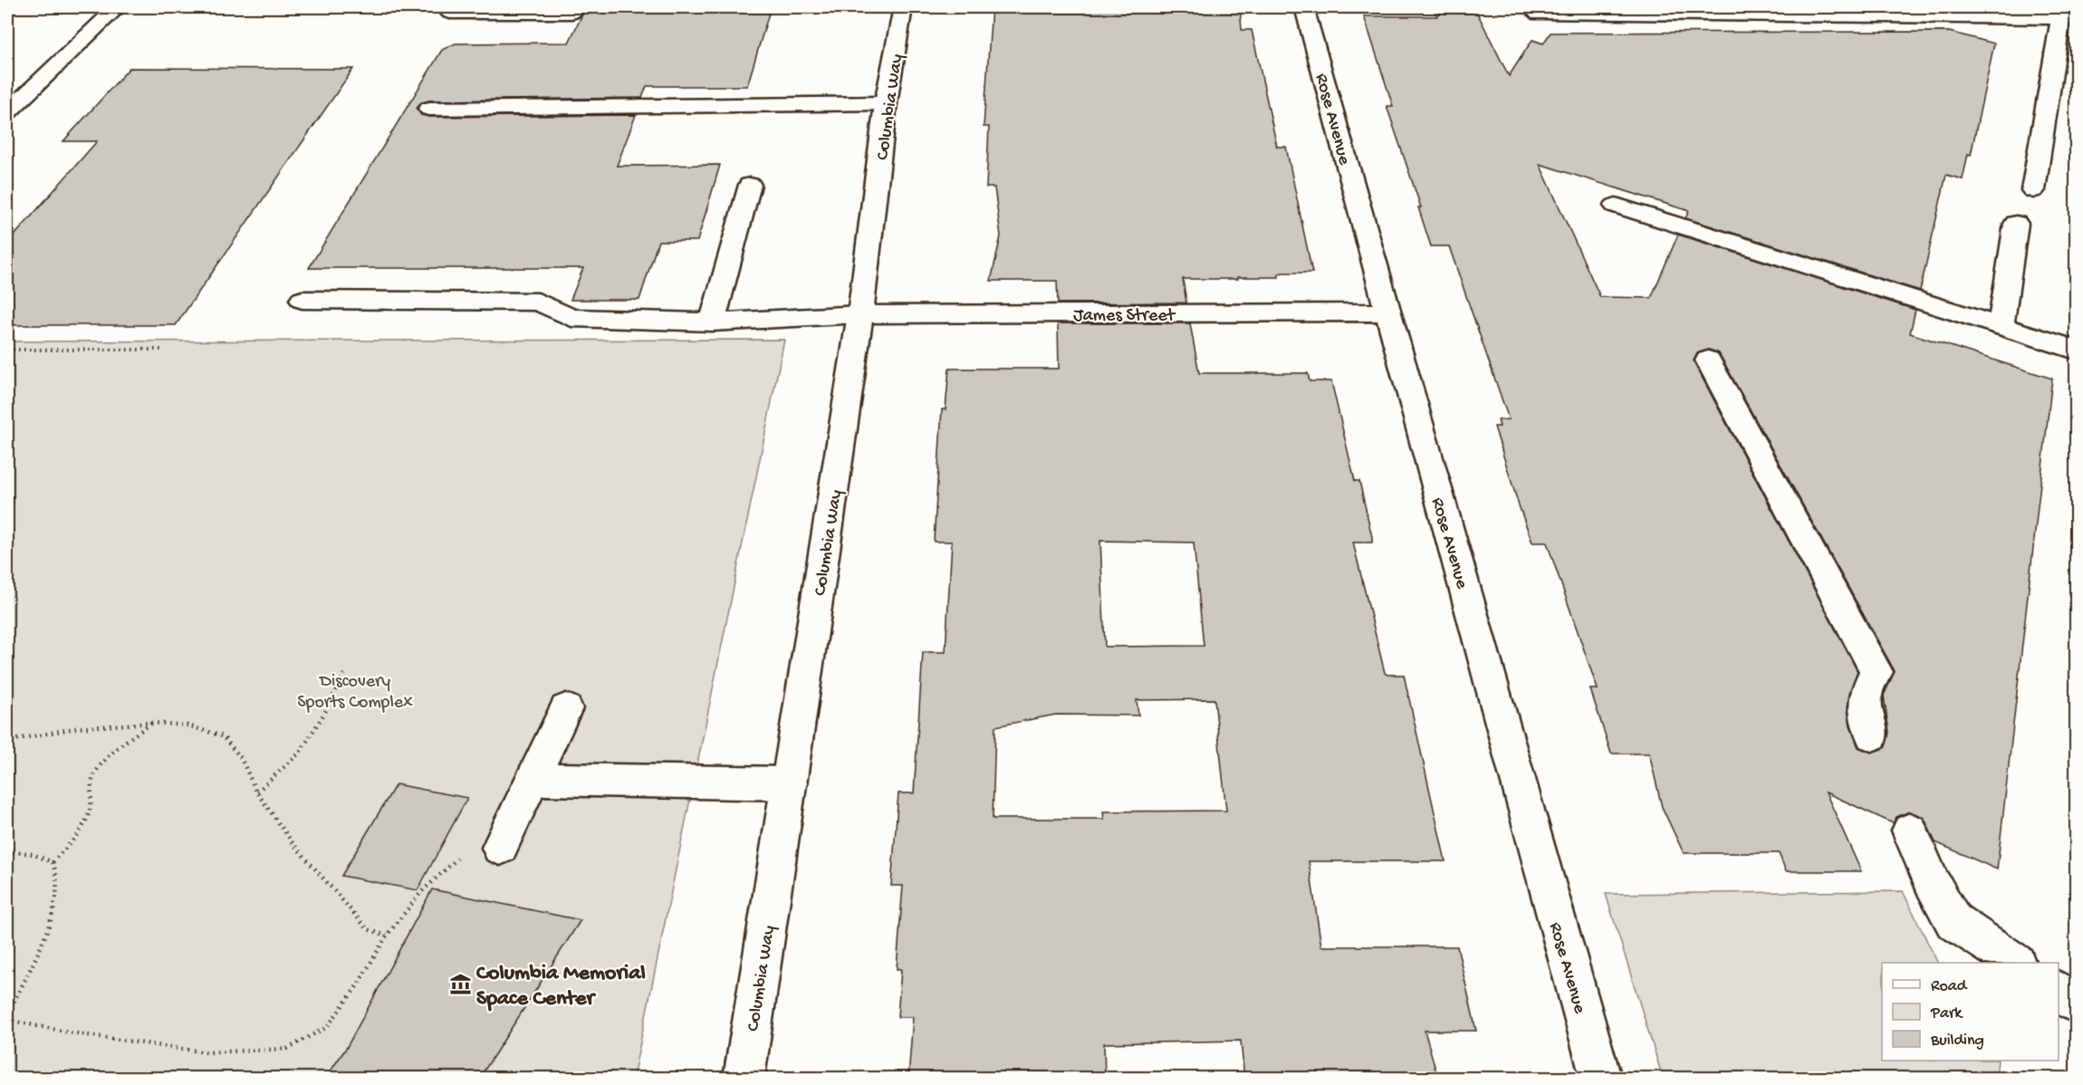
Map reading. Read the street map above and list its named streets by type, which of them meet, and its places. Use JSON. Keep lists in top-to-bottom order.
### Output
{
  "streets": {
    "street": ["Columbia Way", "Rose Avenue", "James Street"]
  },
  "crossings": [
    ["Columbia Way", "James Street"],
    ["Rose Avenue", "James Street"]
  ],
  "parks": ["Discovery Sports Complex"],
  "places": {
    "museum": ["Columbia Memorial Space Center"]
  },
  "legend": ["Road", "Park", "Building"]
}
